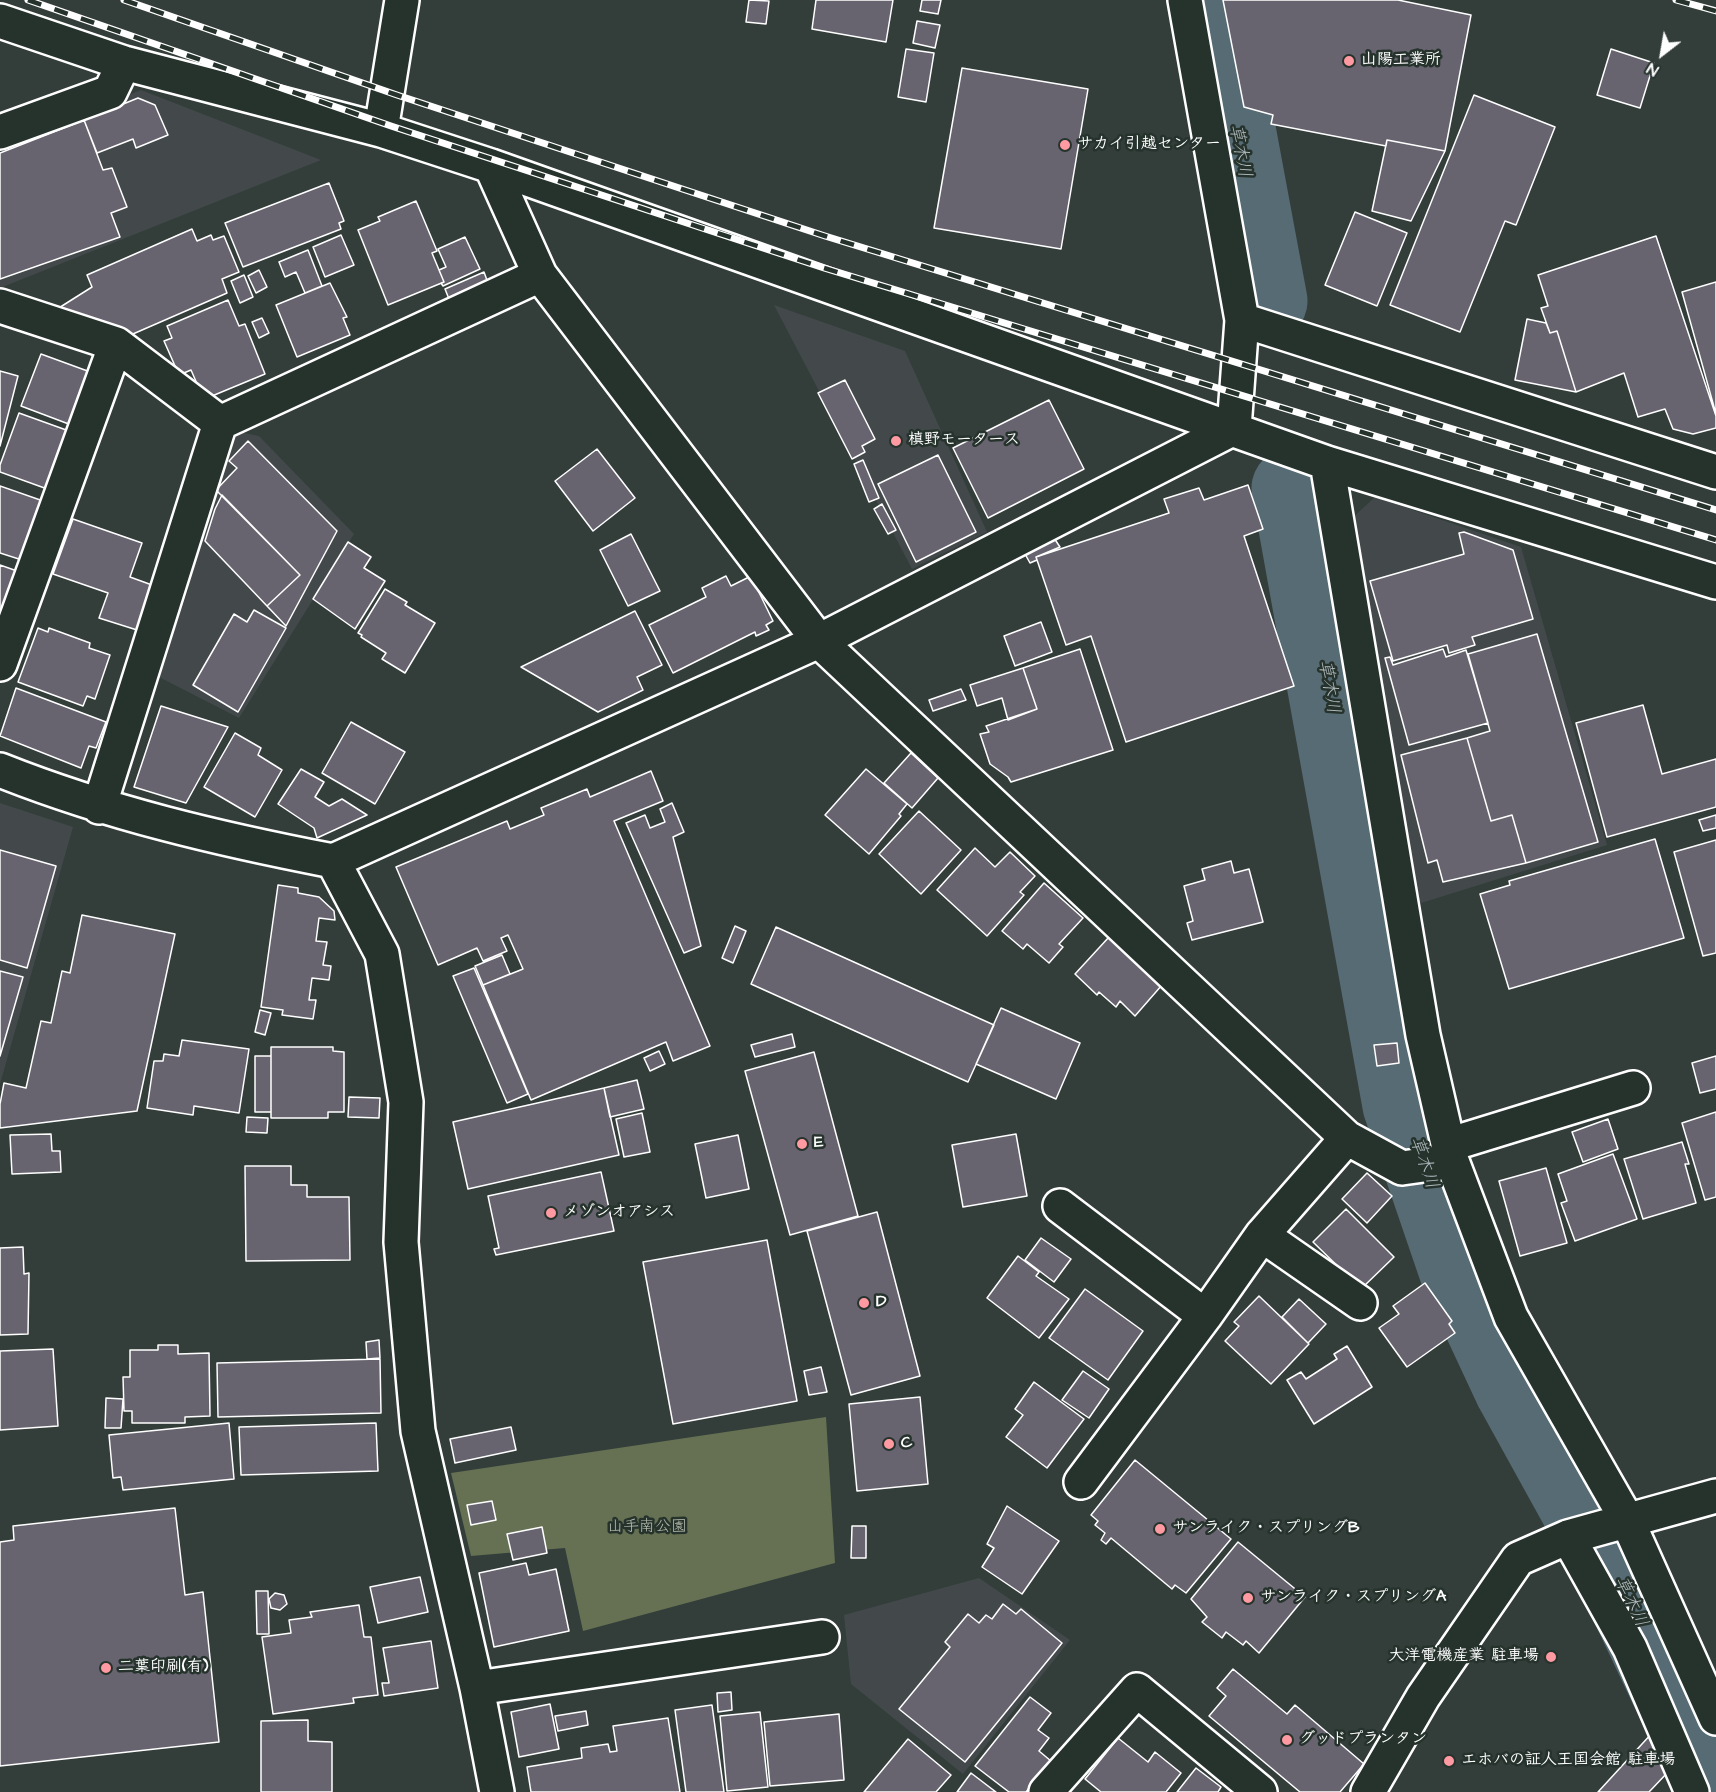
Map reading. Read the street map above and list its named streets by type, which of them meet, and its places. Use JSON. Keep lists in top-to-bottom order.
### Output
{
  "water": ["草木川"],
  "parks": ["山手南公園"],
  "places": [
    "山陽工業所",
    "サカイ引越センター",
    "槙野モータース",
    "E",
    "メゾンオアシス",
    "D",
    "C",
    "サンライク・スプリングB",
    "サンライク・スプリングA",
    "大洋電機産業 駐車場",
    "二葉印刷(有)",
    "グッドプランタン",
    "エホバの証人王国会館 駐車場"
  ],
  "north": "bottom left"
}
